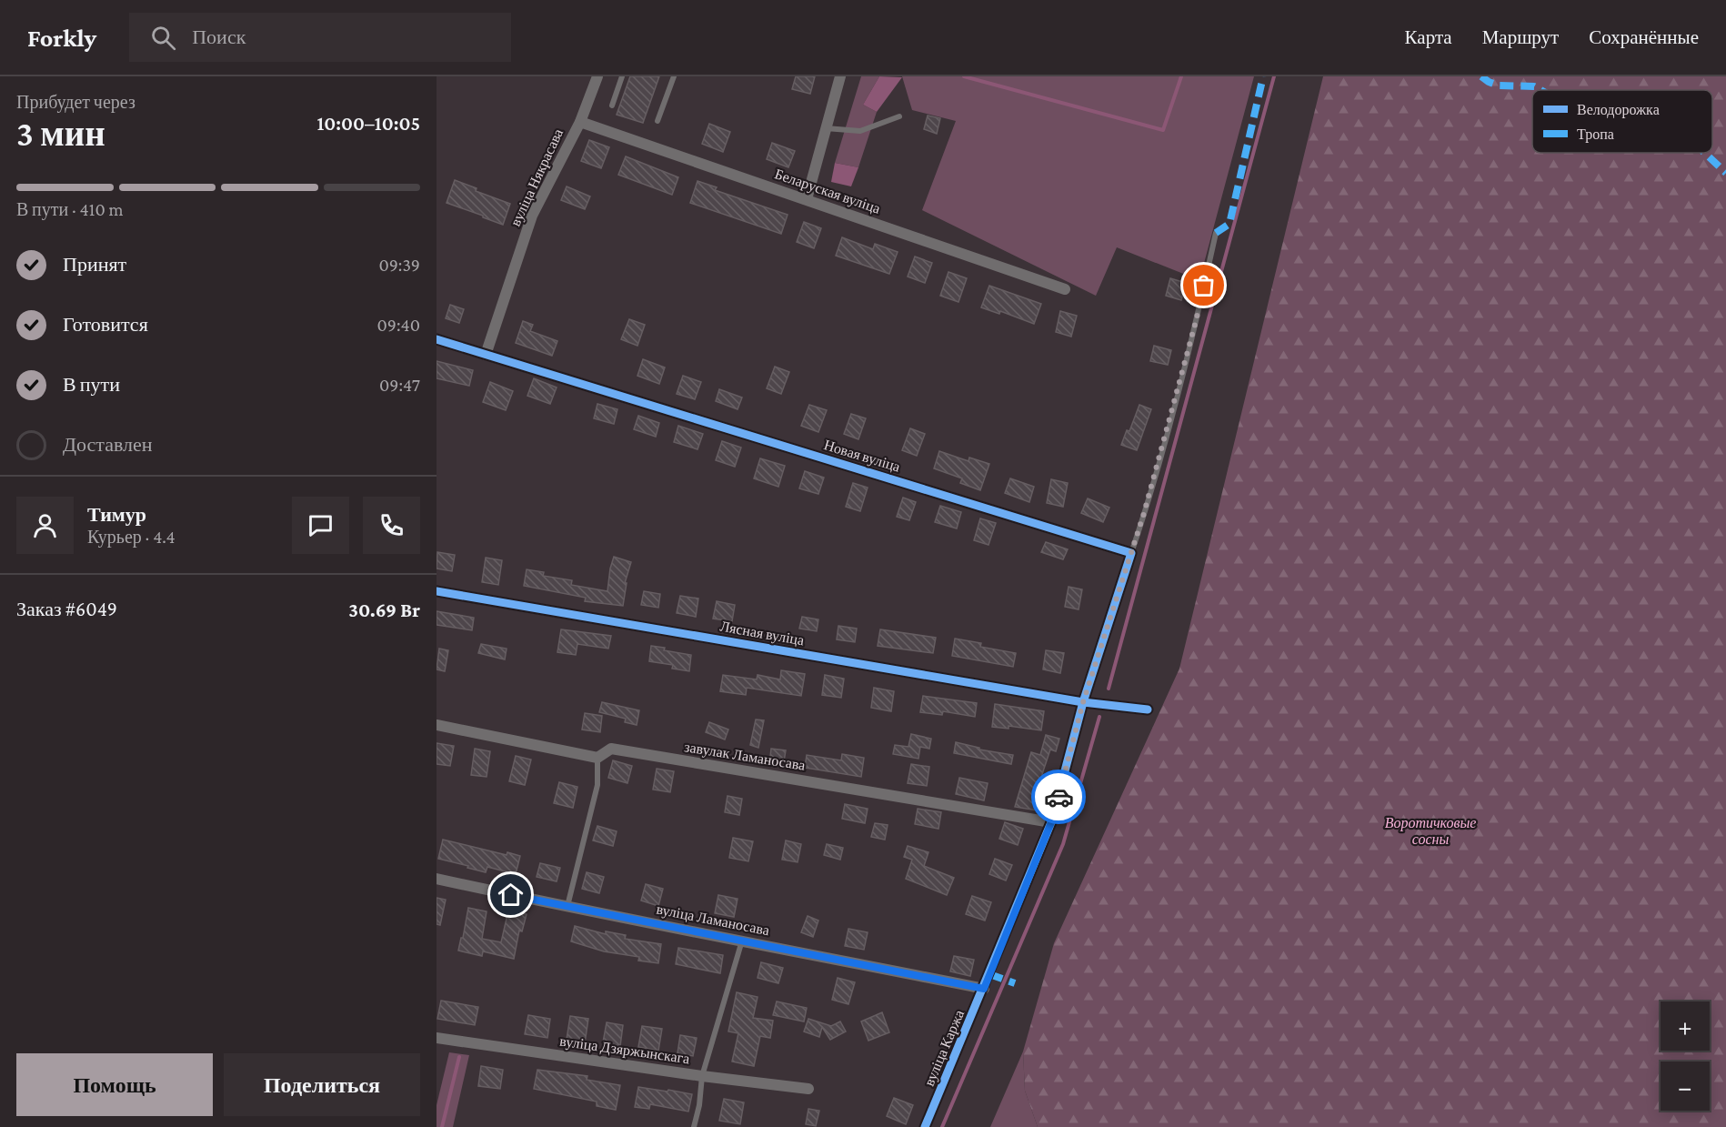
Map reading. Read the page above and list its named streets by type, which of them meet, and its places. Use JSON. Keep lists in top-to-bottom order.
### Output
{
  "streets": {
    "street": [
      "вуліца Някрасава",
      "Беларуская вуліца",
      "Новая вуліца",
      "Лясная вуліца",
      "завулак Ламаносава",
      "вуліца Ламаносава",
      "вуліца Каржа",
      "вуліца Дзяржынскага"
    ]
  },
  "crossings": [
    ["вуліца Някрасава", "Беларуская вуліца"],
    ["вуліца Някрасава", "Новая вуліца"],
    ["Лясная вуліца", "вуліца Каржа"],
    ["завулак Ламаносава", "вуліца Каржа"],
    ["вуліца Ламаносава", "вуліца Каржа"]
  ],
  "parks": ["Воротичковые сосны"],
  "legend": ["Велодорожка", "Тропа"],
  "page": {
    "header": "Forkly",
    "search": "Поиск",
    "nav": ["Карта", "Маршрут", "Сохранённые"],
    "heading": ["3 мин", "Прибудет через", "10:00–10:05"],
    "panel": [
      "Тимур",
      "Курьер · 4.4",
      "Заказ #6049",
      "30.69 Br"
    ],
    "bar": "В пути · 410 m",
    "list": [
      ["Принят", "09:39"],
      ["Готовится", "09:40"],
      ["В пути", "09:47"],
      "Доставлен"
    ],
    "map_buttons": ["+", "−"],
    "buttons": ["Помощь", "Поделиться"]
  }
}
